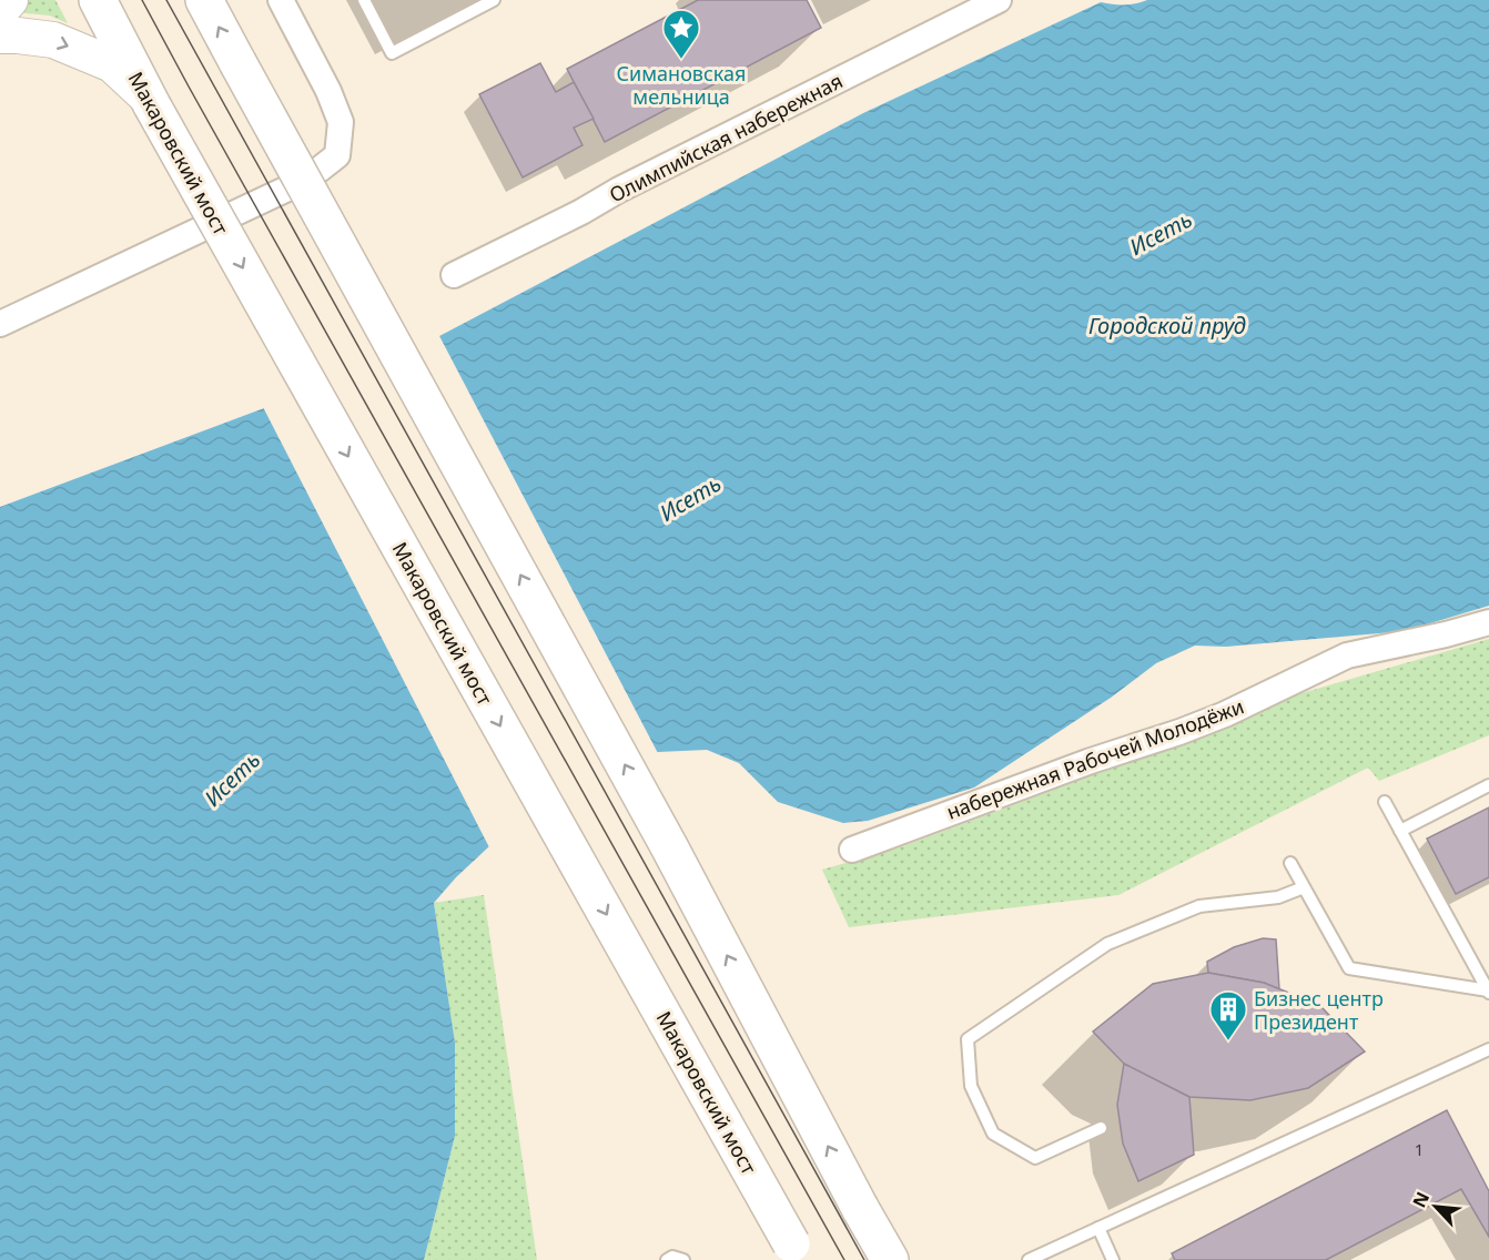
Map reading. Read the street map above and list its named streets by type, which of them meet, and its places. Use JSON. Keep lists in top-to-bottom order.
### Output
{
  "streets": {
    "main road": ["Макаровский мост"],
    "street": ["Олимпийская набережная", "набережная Рабочей Молодёжи"]
  },
  "water": ["Исеть", "Городской пруд"],
  "places": {
    "place": ["Симановская мельница"],
    "building": ["Бизнес центр Президент"]
  },
  "house_numbers": ["1"],
  "north": "top left"
}
